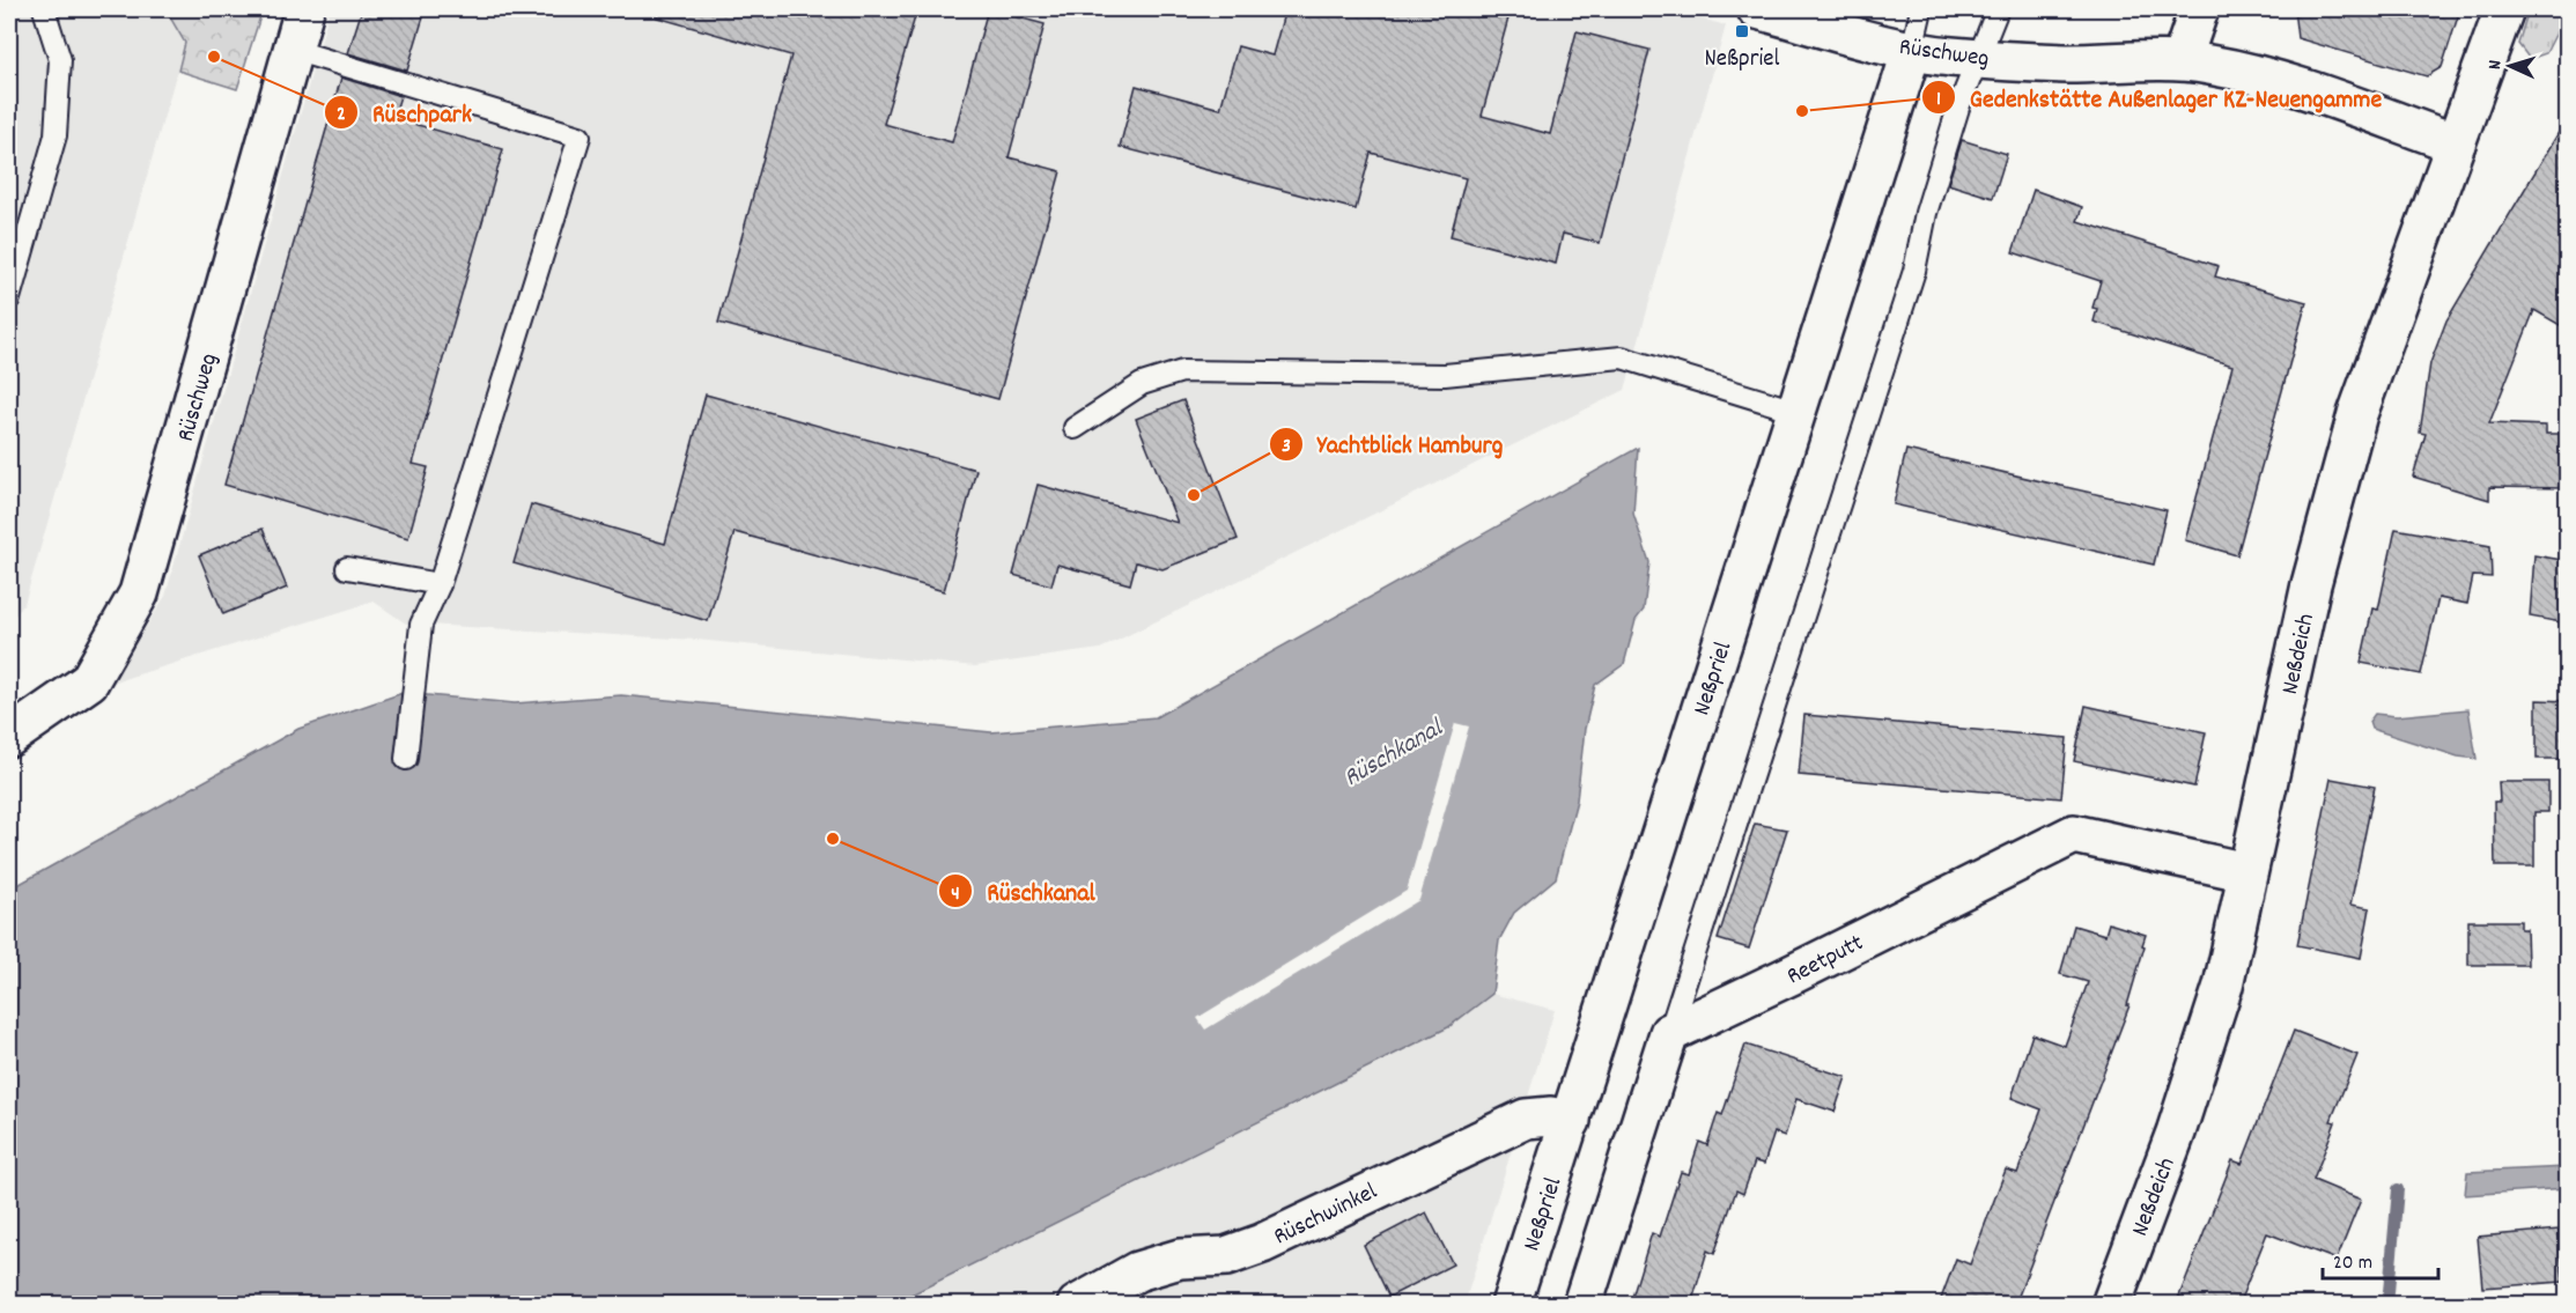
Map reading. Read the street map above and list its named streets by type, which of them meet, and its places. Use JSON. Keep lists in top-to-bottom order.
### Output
{
  "streets": {
    "street": [
      "Rüschweg",
      "Neßdeich",
      "Neßpriel",
      "Reetputt",
      "Rüschwinkel"
    ]
  },
  "crossings": [
    ["Rüschweg", "Neßdeich"],
    ["Rüschweg", "Neßpriel"],
    ["Neßdeich", "Reetputt"],
    ["Neßpriel", "Rüschwinkel"]
  ],
  "water": ["Rüschkanal"],
  "places": {
    "transit": ["Neßpriel"],
    "other": [
      "Rüschpark",
      "Gedenkstätte Außenlager KZ-Neuengamme",
      "Yachtblick Hamburg",
      "Rüschkanal"
    ]
  },
  "scale_bar": "20 m",
  "north": "left"
}
